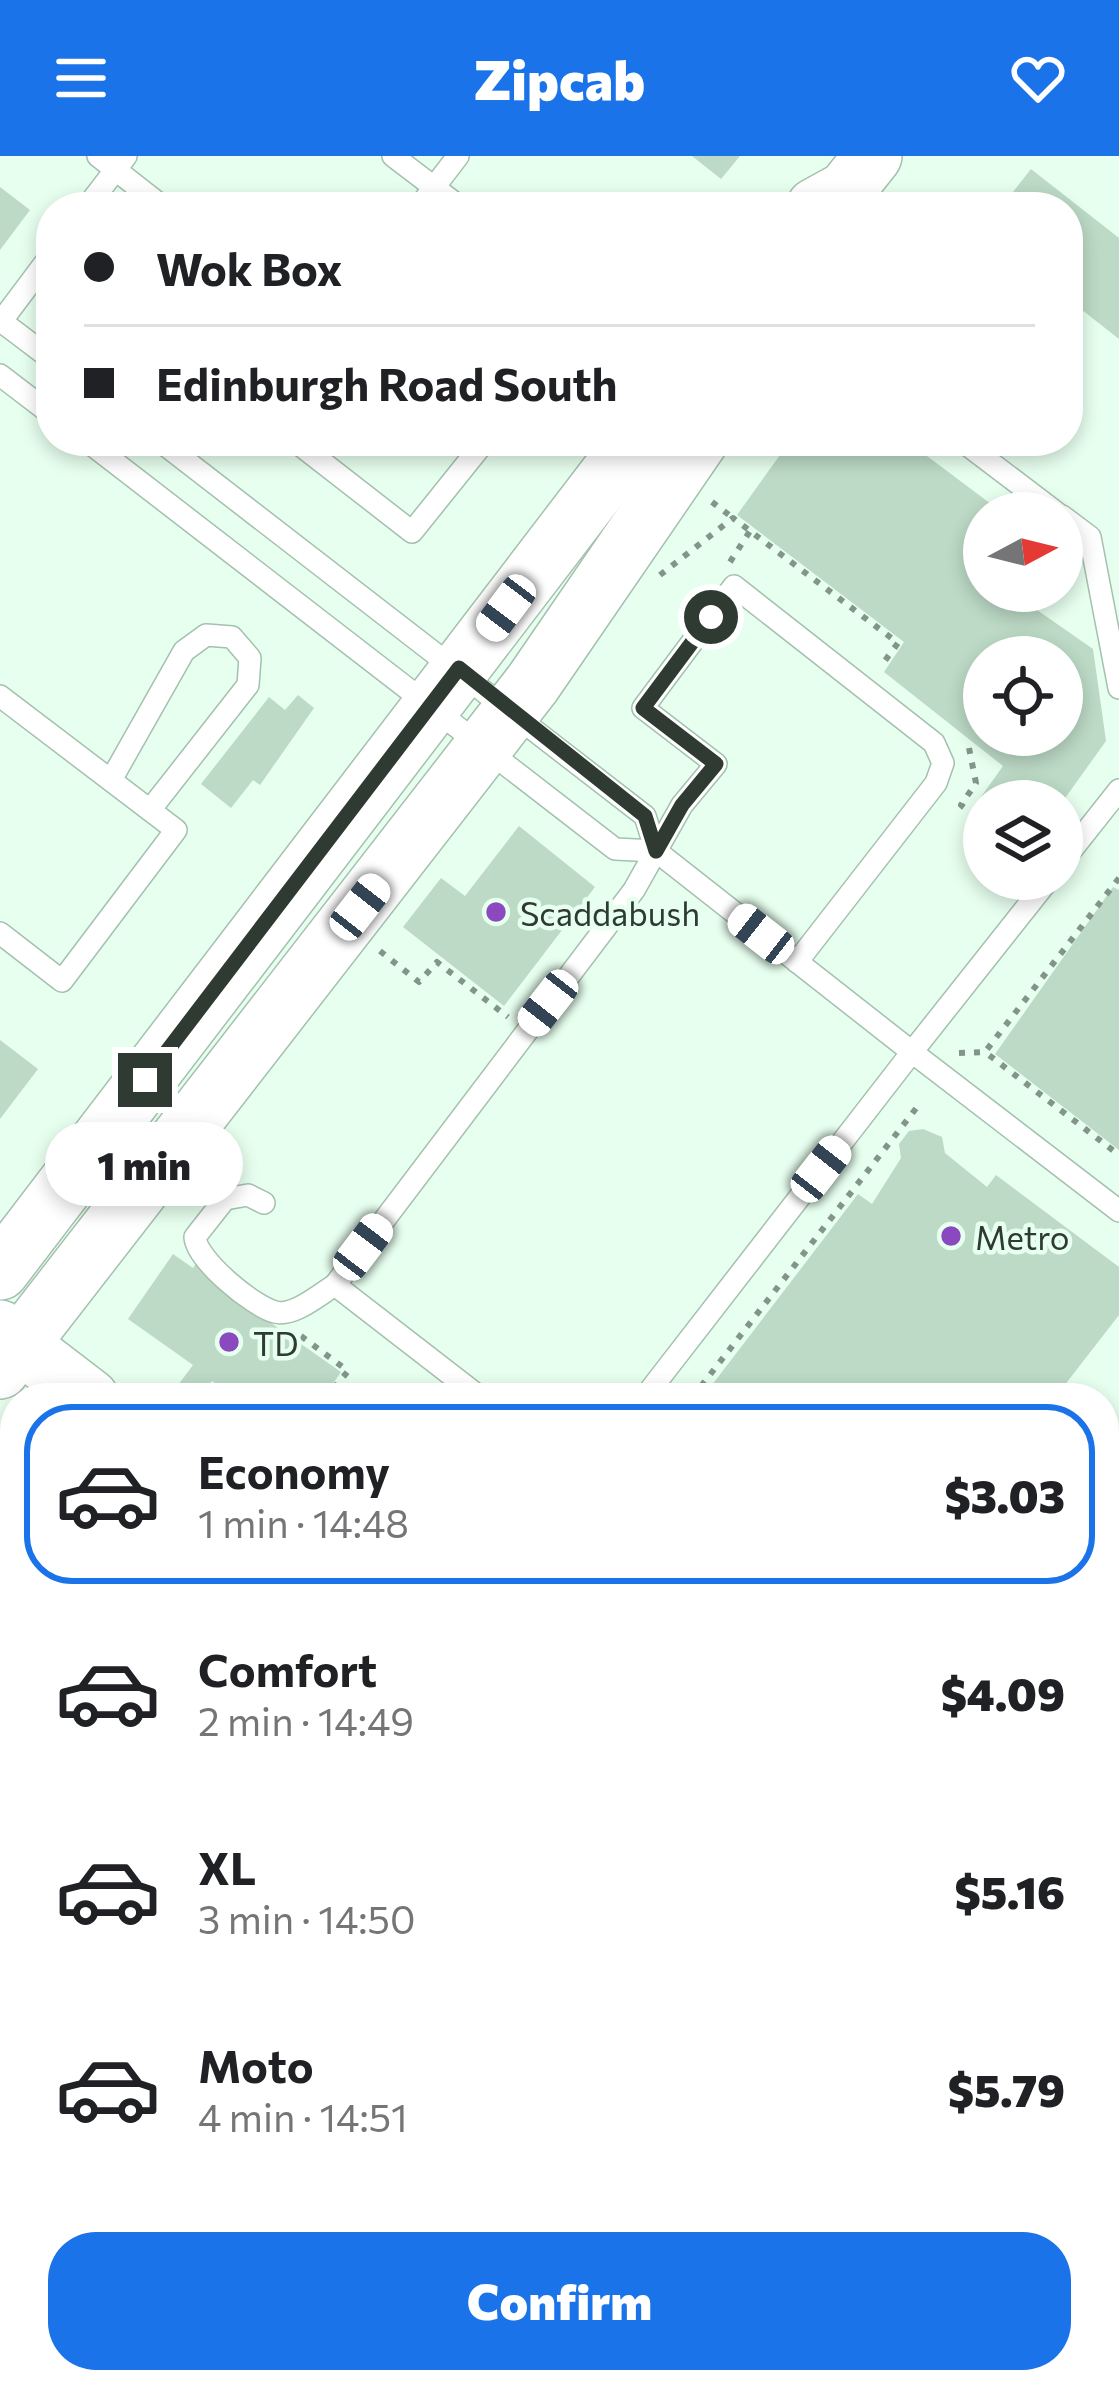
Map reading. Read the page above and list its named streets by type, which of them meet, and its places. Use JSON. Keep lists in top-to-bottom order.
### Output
{
  "places": ["Scaddabush", "Metro", "TD"],
  "north": "right",
  "page": {
    "header": "Zipcab",
    "banner": ["Wok Box", "Edinburgh Road South"],
    "bubble": "1 min",
    "list": [
      {
        "name": "Economy",
        "note": "1 min · 14:48",
        "value": "$3.03"
      },
      {
        "name": "Comfort",
        "note": "2 min · 14:49",
        "value": "$4.09"
      },
      {
        "name": "XL",
        "note": "3 min · 14:50",
        "value": "$5.16"
      },
      {
        "name": "Moto",
        "note": "4 min · 14:51",
        "value": "$5.79"
      }
    ],
    "buttons": "Confirm"
  }
}
